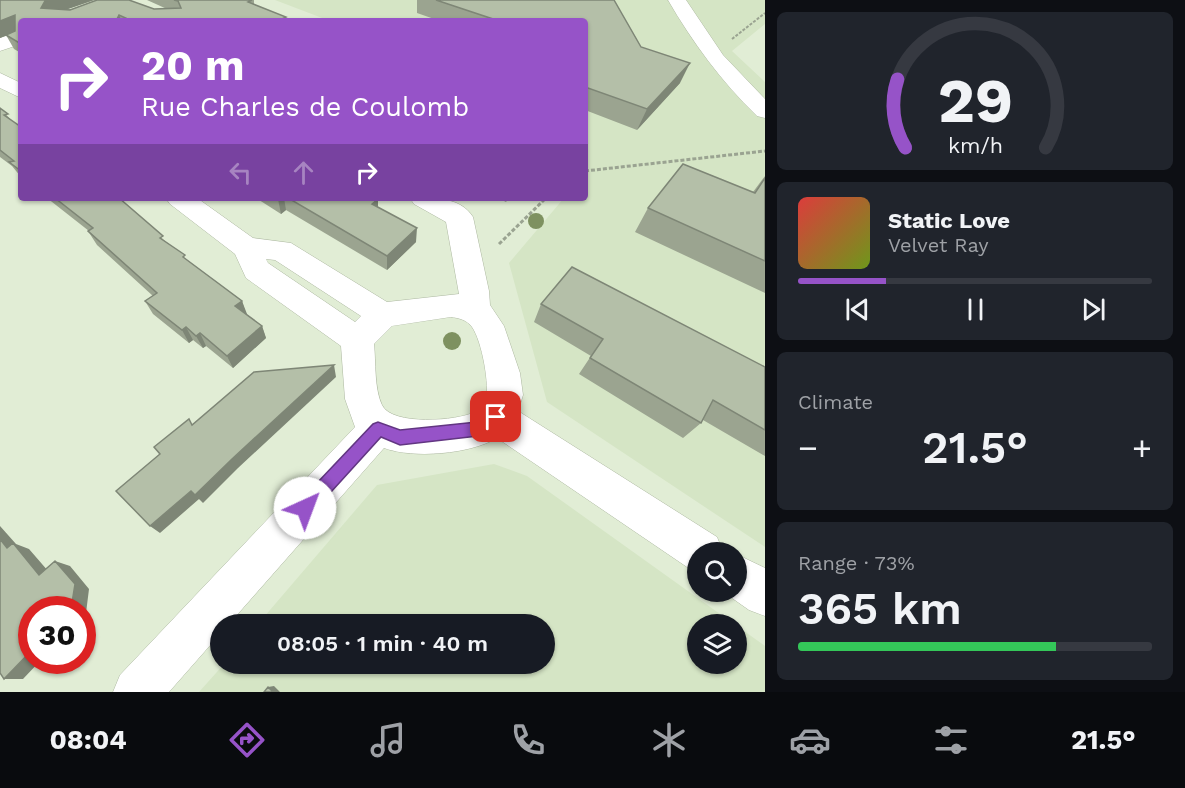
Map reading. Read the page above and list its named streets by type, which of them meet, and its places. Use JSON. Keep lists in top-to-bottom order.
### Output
{
  "page": {
    "turn": ["20 m", "Rue Charles de Coulomb"],
    "song": ["Static Love", "Velvet Ray"],
    "tile": [
      "Climate",
      ["Range · 73%", "365 km"]
    ],
    "heat": ["−", "21.5°", "+"],
    "limit": "30",
    "trip": "08:05 · 1 min · 40 m",
    "tabs": ["08:04", "21.5°"],
    "gauge": ["29", "km/h"]
  }
}
